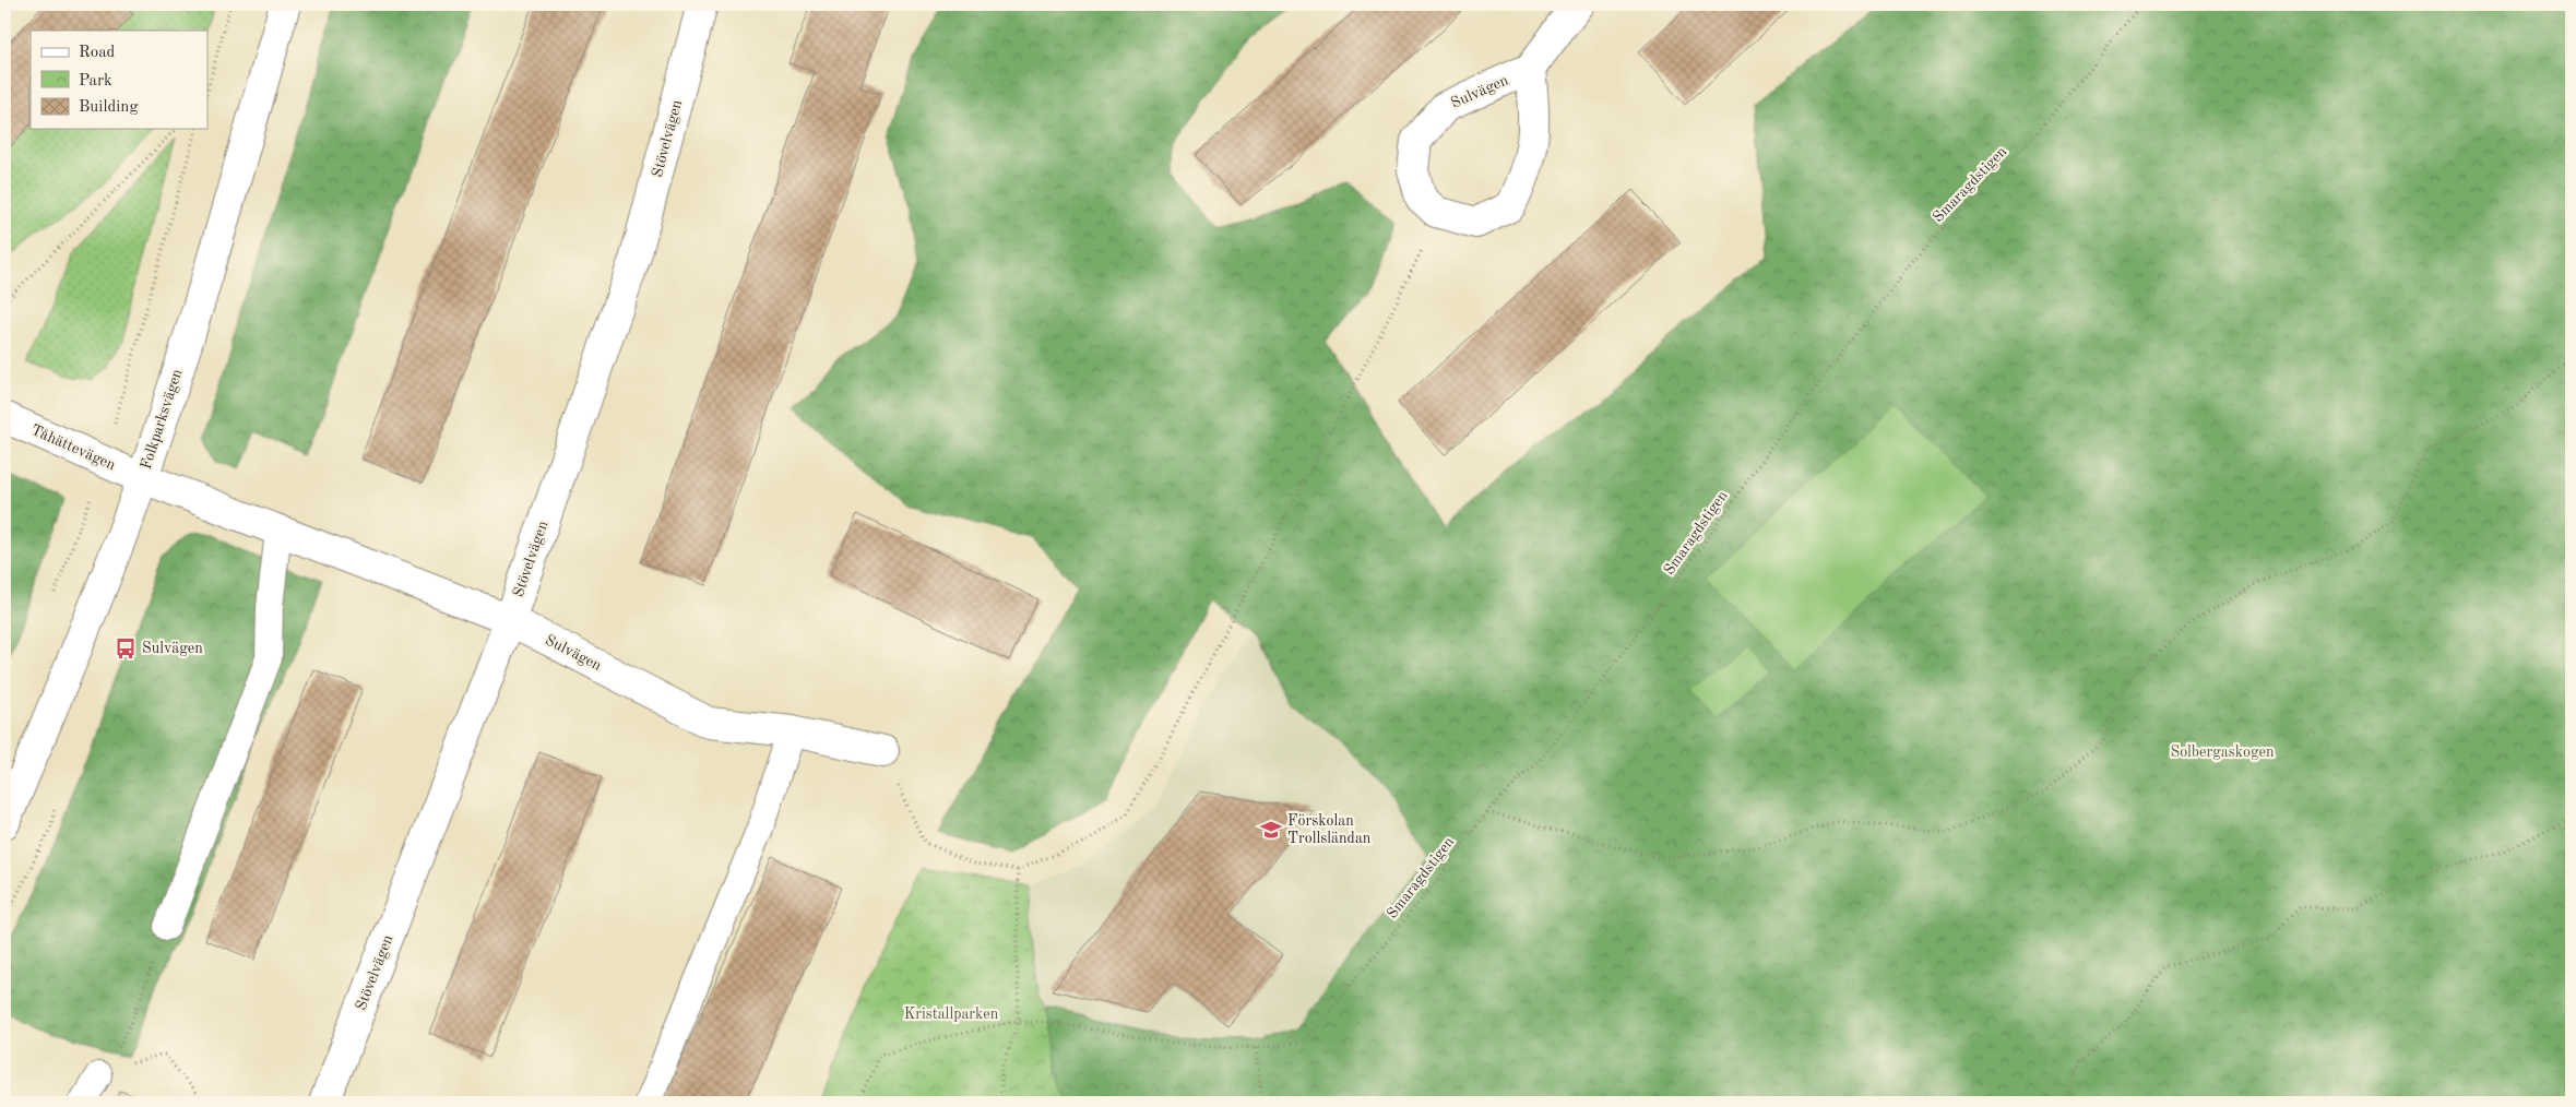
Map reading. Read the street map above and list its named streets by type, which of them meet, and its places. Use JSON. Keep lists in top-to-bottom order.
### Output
{
  "streets": {
    "street": [
      "Sulvägen",
      "Stövelvägen",
      "Folkparksvägen",
      "Tåhättevägen"
    ],
    "path": ["Smaragdstigen"]
  },
  "crossings": [
    ["Sulvägen", "Stövelvägen"],
    ["Sulvägen", "Folkparksvägen"],
    ["Sulvägen", "Tåhättevägen"],
    ["Folkparksvägen", "Tåhättevägen"]
  ],
  "parks": ["Solbergaskogen", "Kristallparken"],
  "places": {
    "bus stop": ["Sulvägen"],
    "school or university": ["Förskolan Trollsländan"]
  },
  "legend": ["Road", "Park", "Building"]
}
